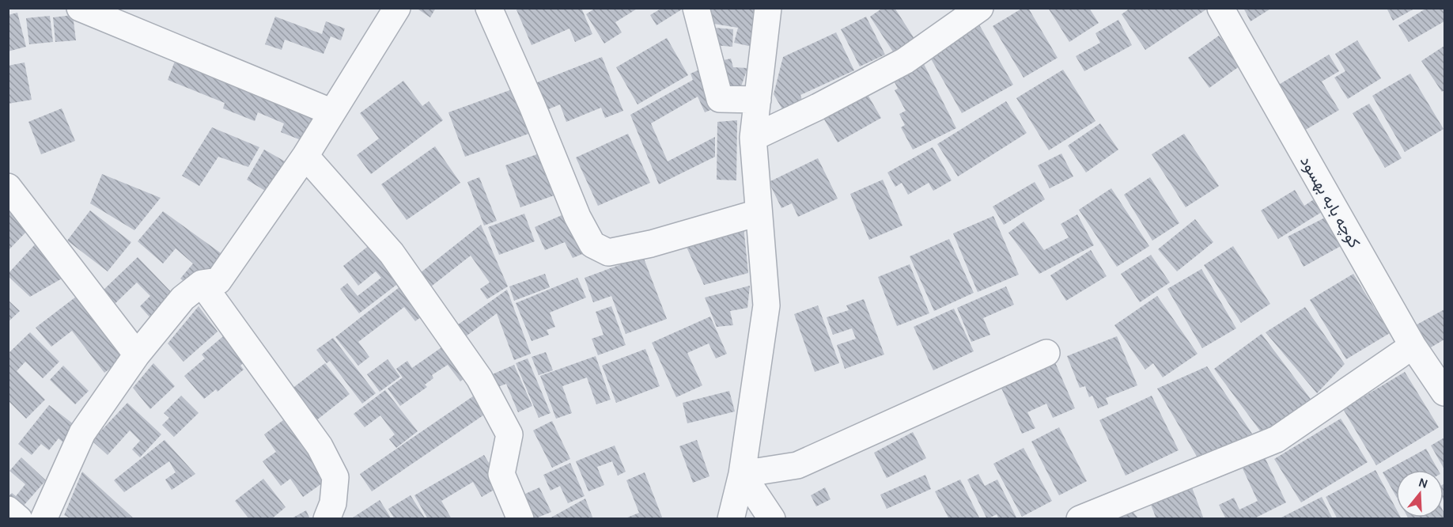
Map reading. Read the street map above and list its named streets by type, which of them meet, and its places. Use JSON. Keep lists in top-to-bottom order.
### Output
{
  "streets": {
    "street": ["کوچه بابه بهسود"]
  },
  "north": "top"
}
